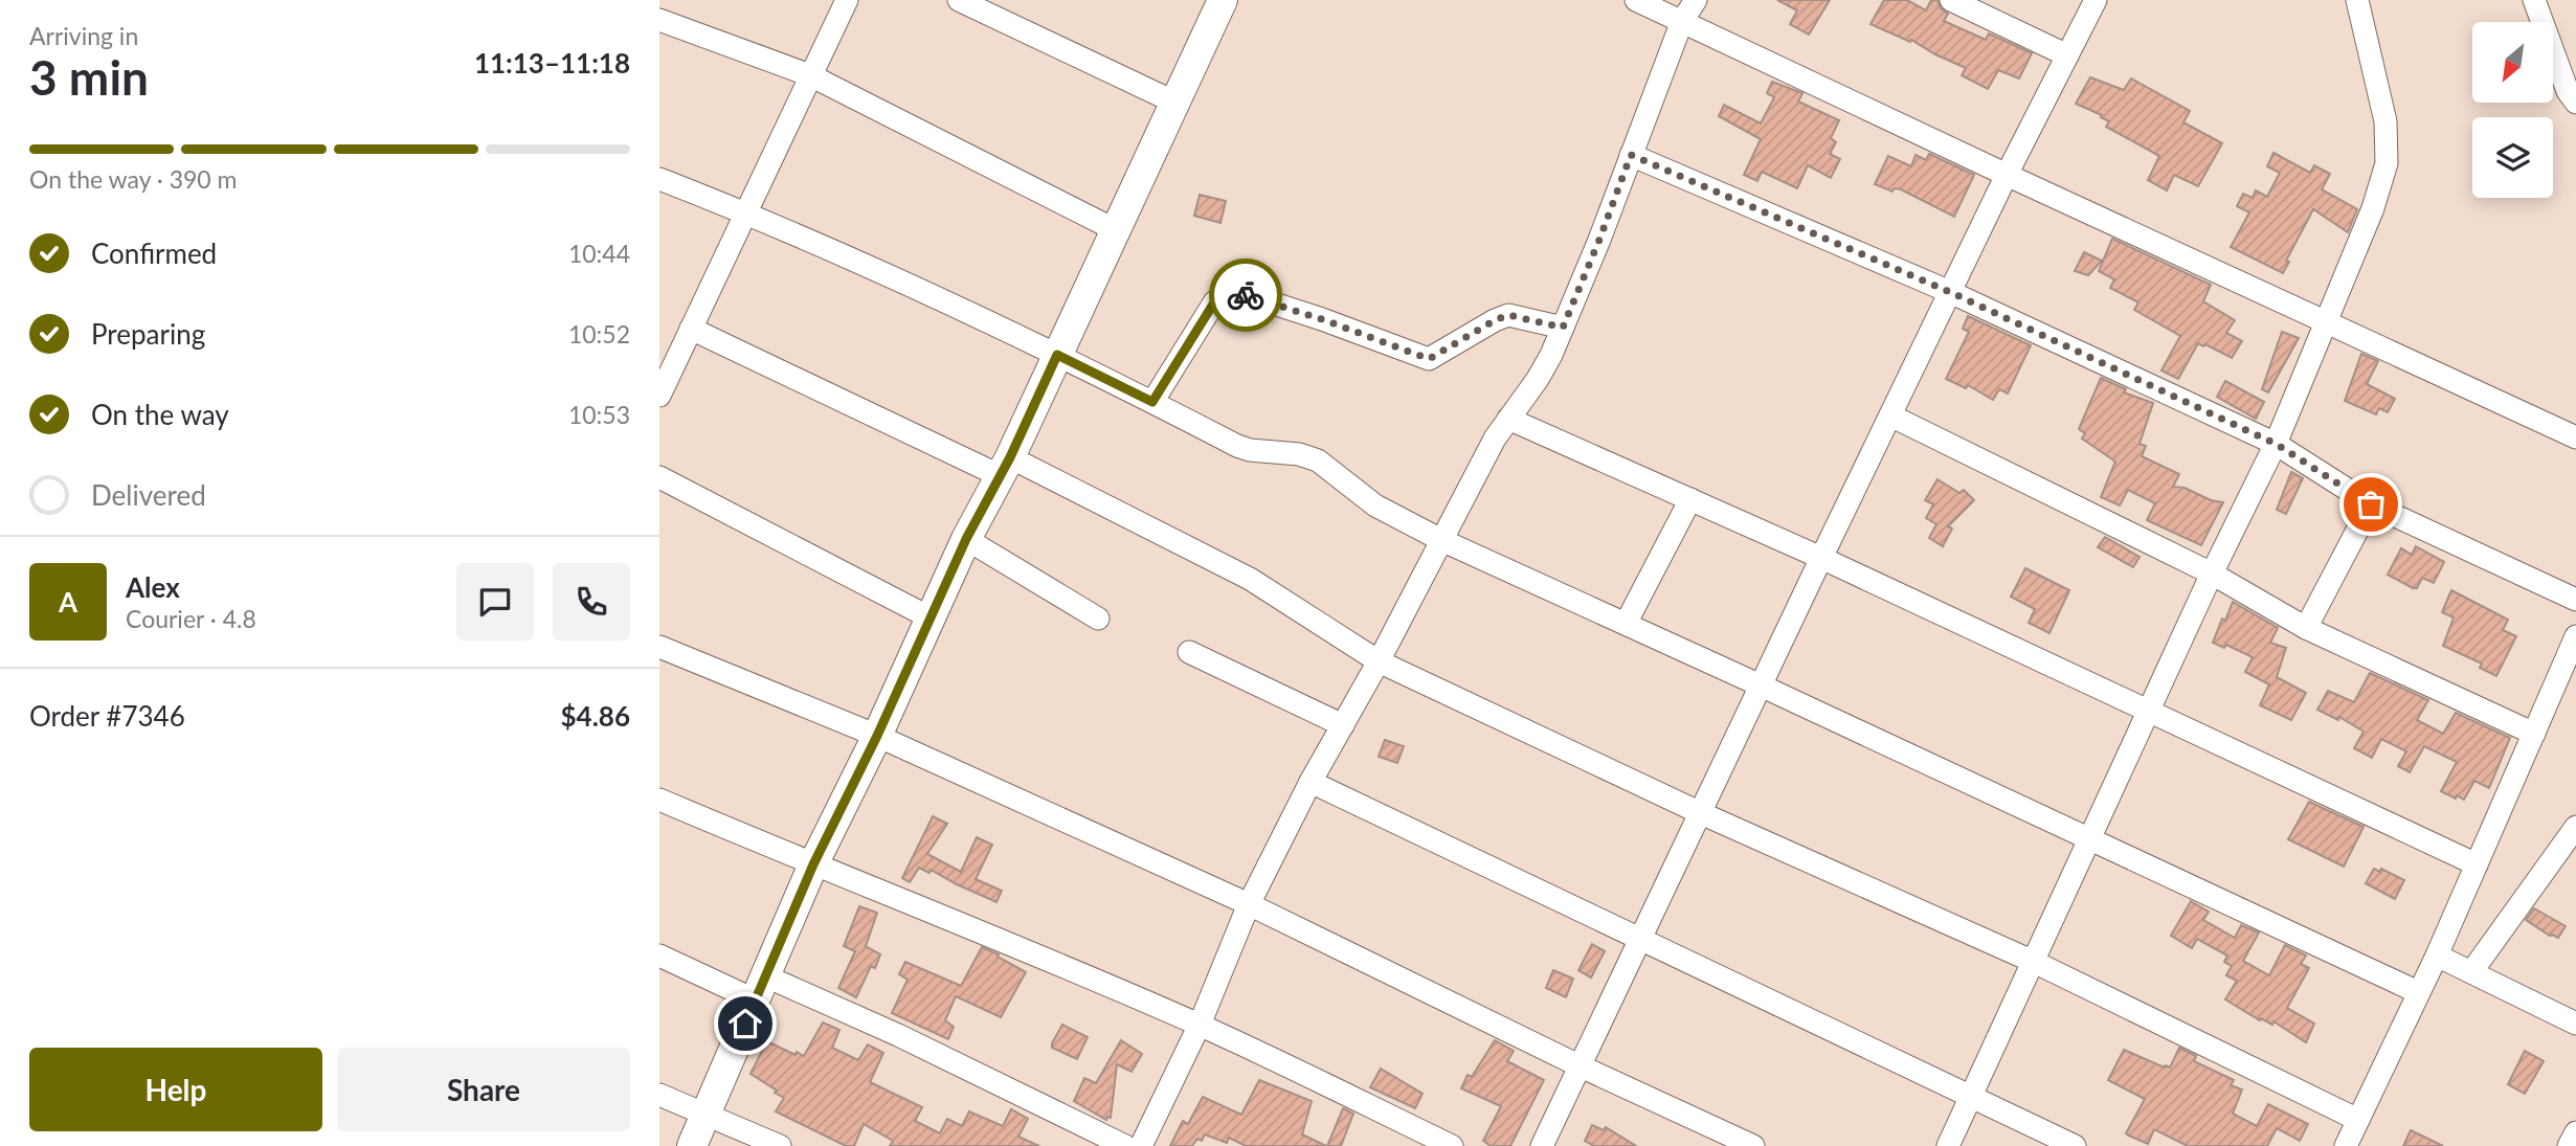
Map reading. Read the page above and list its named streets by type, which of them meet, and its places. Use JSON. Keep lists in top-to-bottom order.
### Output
{
  "north": "bottom left",
  "page": {
    "heading": ["3 min", "Arriving in", "11:13–11:18"],
    "panel": [
      "Alex",
      "Courier · 4.8",
      "Order #7346",
      "$4.86"
    ],
    "bar": "On the way · 390 m",
    "list": [
      ["Confirmed", "10:44"],
      ["Preparing", "10:52"],
      ["On the way", "10:53"],
      "Delivered"
    ],
    "round": "A",
    "buttons": ["Help", "Share"]
  }
}
